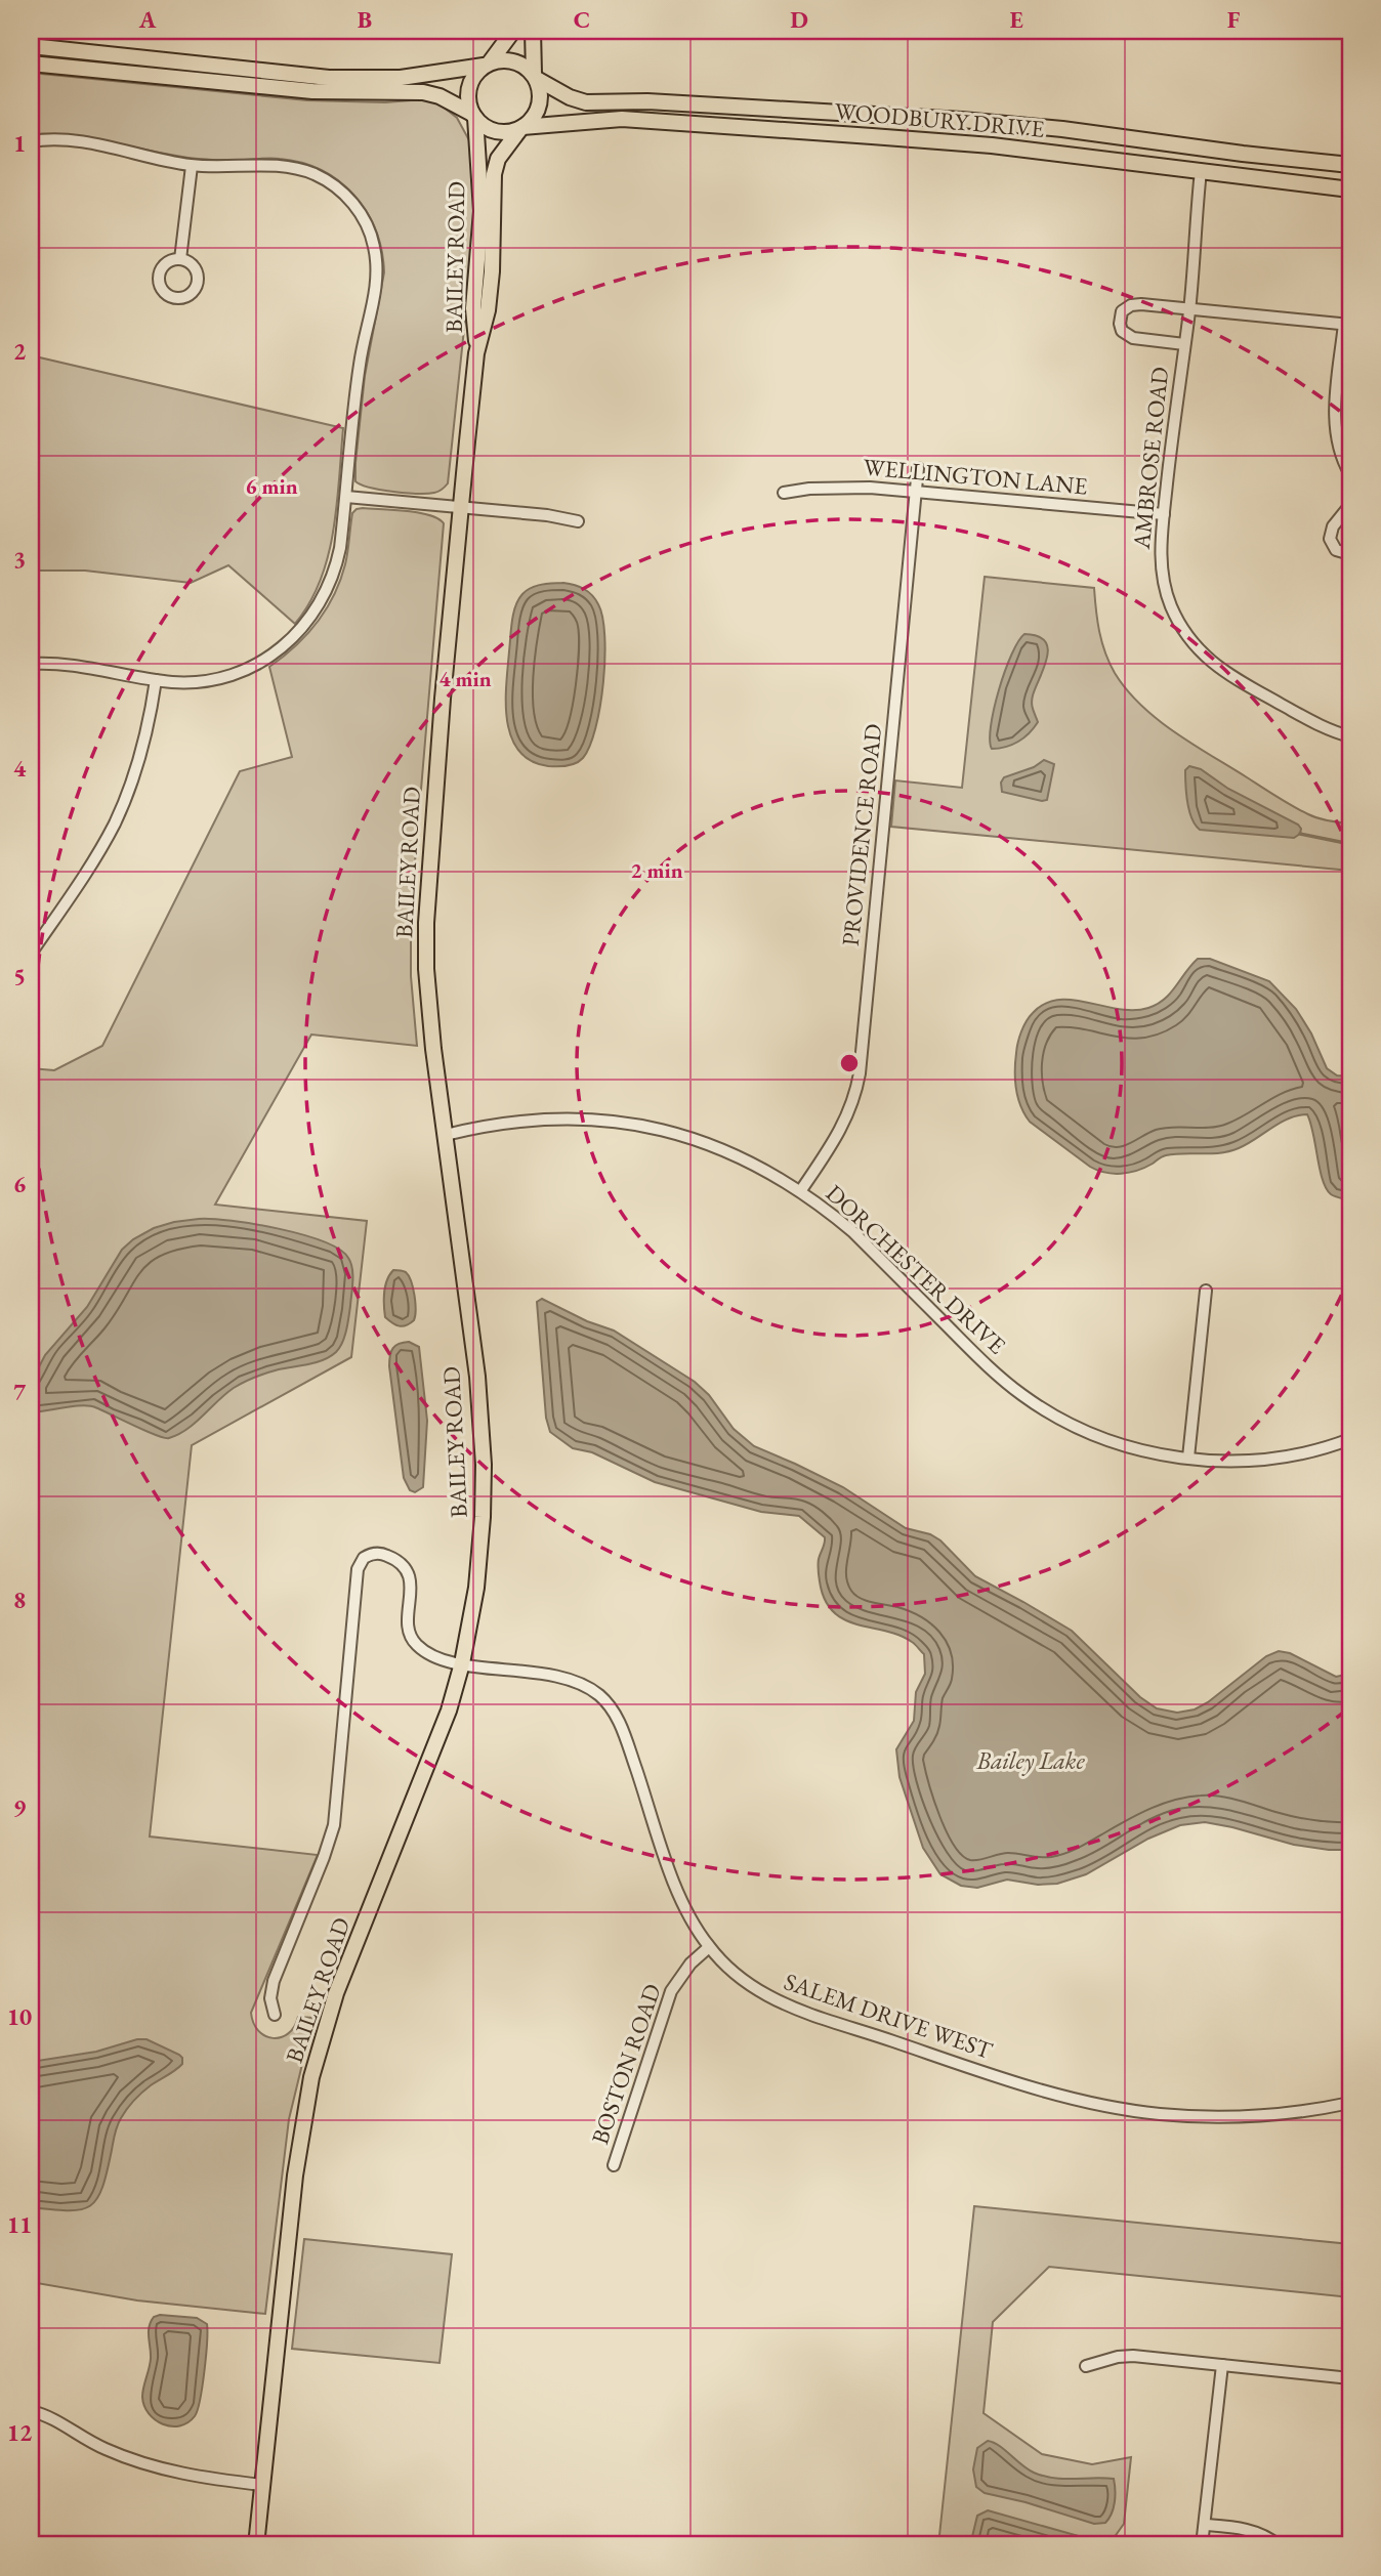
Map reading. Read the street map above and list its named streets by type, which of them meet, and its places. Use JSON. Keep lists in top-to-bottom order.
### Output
{
  "streets": {
    "main road": ["WOODBURY DRIVE", "BAILEY ROAD"],
    "street": [
      "AMBROSE ROAD",
      "WELLINGTON LANE",
      "PROVIDENCE ROAD",
      "DORCHESTER DRIVE",
      "SALEM DRIVE WEST",
      "BOSTON ROAD"
    ]
  },
  "crossings": [
    ["WOODBURY DRIVE", "BAILEY ROAD"],
    ["WOODBURY DRIVE", "AMBROSE ROAD"],
    ["BAILEY ROAD", "DORCHESTER DRIVE"],
    ["BAILEY ROAD", "SALEM DRIVE WEST"],
    ["AMBROSE ROAD", "WELLINGTON LANE"],
    ["WELLINGTON LANE", "PROVIDENCE ROAD"],
    ["PROVIDENCE ROAD", "DORCHESTER DRIVE"],
    ["SALEM DRIVE WEST", "BOSTON ROAD"]
  ],
  "water": ["Bailey Lake"],
  "grid": {
    "columns": [
      "A",
      "B",
      "C",
      "D",
      "E",
      "F"
    ],
    "rows": [
      "1",
      "2",
      "3",
      "4",
      "5",
      "6",
      "7",
      "8",
      "9",
      "10",
      "11",
      "12"
    ]
  },
  "rings": ["6 min", "4 min", "2 min"]
}
